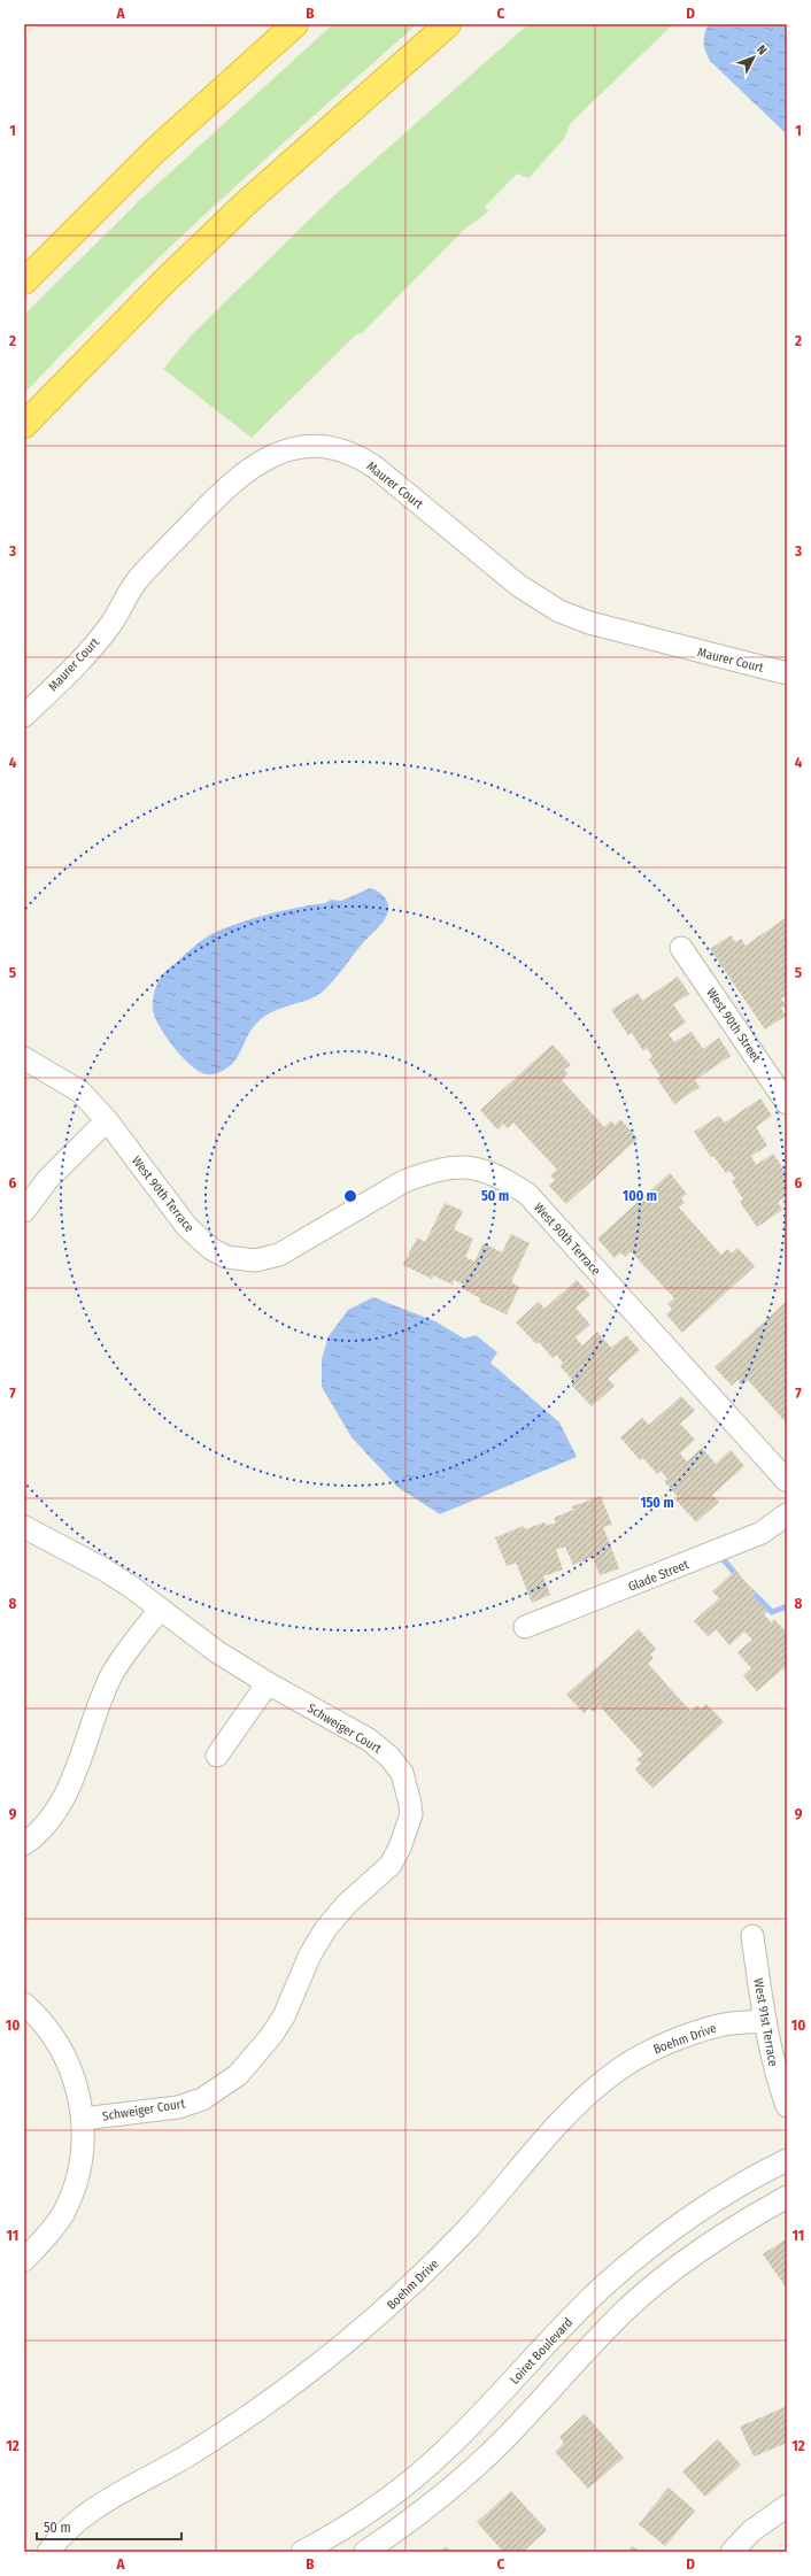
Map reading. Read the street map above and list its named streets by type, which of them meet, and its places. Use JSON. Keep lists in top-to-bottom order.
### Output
{
  "streets": {
    "street": [
      "Maurer Court",
      "West 90th Street",
      "West 90th Terrace",
      "Glade Street",
      "Schweiger Court",
      "West 91st Terrace",
      "Boehm Drive",
      "Loiret Boulevard"
    ]
  },
  "crossings": [
    ["West 91st Terrace", "Boehm Drive"]
  ],
  "scale_bar": "50 m",
  "north": "top right",
  "grid": {
    "columns": [
      "A",
      "B",
      "C",
      "D"
    ],
    "rows": [
      "1",
      "2",
      "3",
      "4",
      "5",
      "6",
      "7",
      "8",
      "9",
      "10",
      "11",
      "12"
    ]
  },
  "rings": ["50 m", "100 m", "150 m"]
}
